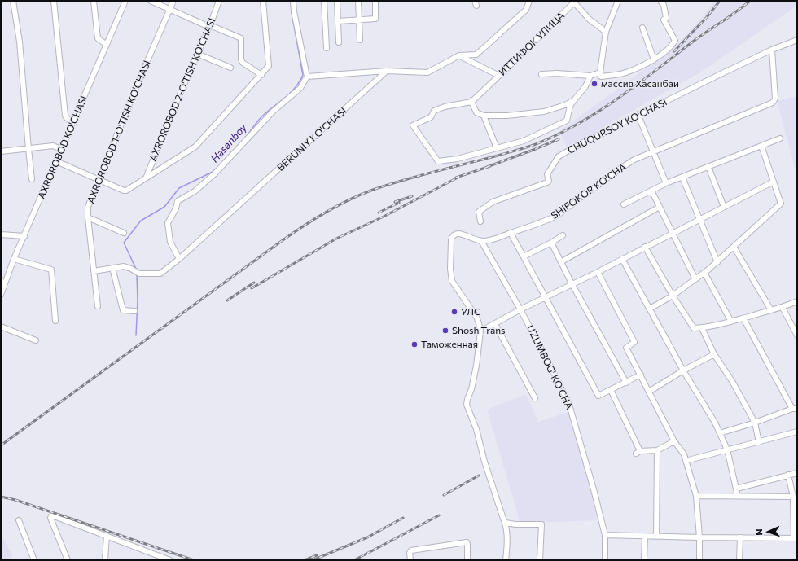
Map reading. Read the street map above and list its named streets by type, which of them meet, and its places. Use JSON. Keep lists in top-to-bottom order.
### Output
{
  "streets": {
    "street": [
      "ИТТИФОК УЛИЦА",
      "AXROROBOD 2-O'TISH KO'CHASI",
      "CHUQURSOY KO'CHASI",
      "AXROROBOD 1-O'TISH KO'CHASI",
      "BERUNIY KO'CHASI",
      "AXROROBOD KO'CHASI",
      "SHIFOKOR KO'CHA",
      "UZUMBOG' KO'CHA"
    ]
  },
  "crossings": [
    ["CHUQURSOY KO'CHASI", "SHIFOKOR KO'CHA"],
    ["AXROROBOD 1-O'TISH KO'CHASI", "BERUNIY KO'CHASI"],
    ["SHIFOKOR KO'CHA", "UZUMBOG' KO'CHA"]
  ],
  "water": ["Hasanboy"],
  "places": [
    "массив Хасанбай",
    "УЛС",
    "Shosh Trans",
    "Таможенная"
  ],
  "north": "left"
}
